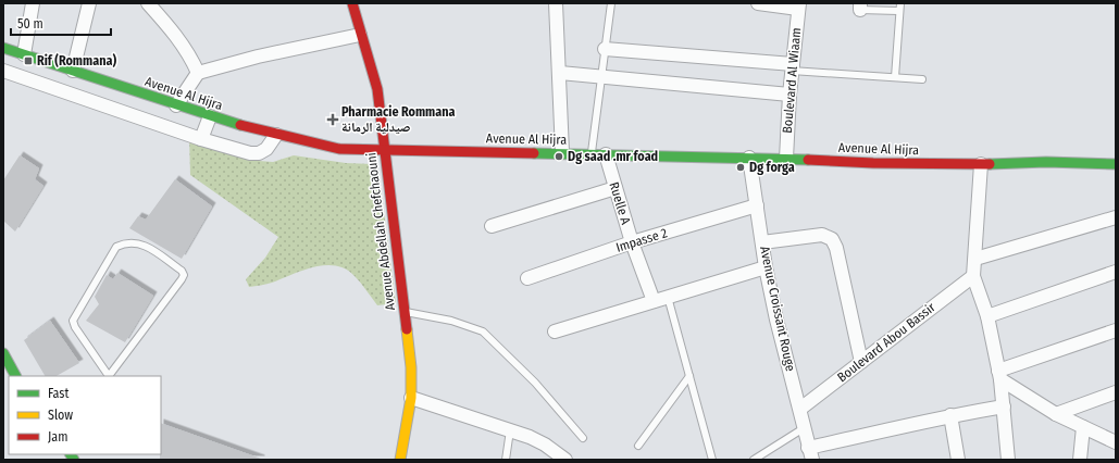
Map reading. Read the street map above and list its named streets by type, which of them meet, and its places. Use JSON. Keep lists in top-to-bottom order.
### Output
{
  "streets": {
    "street": [
      "Boulevard Al Wiaam",
      "Avenue Al Hijra",
      "Ruelle A",
      "Avenue Abdellah Chefchaouni",
      "Impasse 2",
      "Avenue Croissant Rouge",
      "Boulevard Abou Bassir"
    ]
  },
  "crossings": [
    ["Boulevard Al Wiaam", "Avenue Al Hijra"],
    ["Avenue Al Hijra", "Ruelle A"],
    ["Avenue Al Hijra", "Avenue Abdellah Chefchaouni"],
    ["Avenue Al Hijra", "Avenue Croissant Rouge"],
    ["Ruelle A", "Impasse 2"],
    ["Impasse 2", "Avenue Croissant Rouge"],
    ["Avenue Croissant Rouge", "Boulevard Abou Bassir"]
  ],
  "places": {
    "transit": ["Rif (Rommana)"],
    "health": ["Pharmacie Rommana صيدلية الرمانة"],
    "other": ["Dg saad .mr foad", "Dg forga"]
  },
  "legend": ["Fast", "Slow", "Jam"],
  "scale_bar": "50 m"
}
